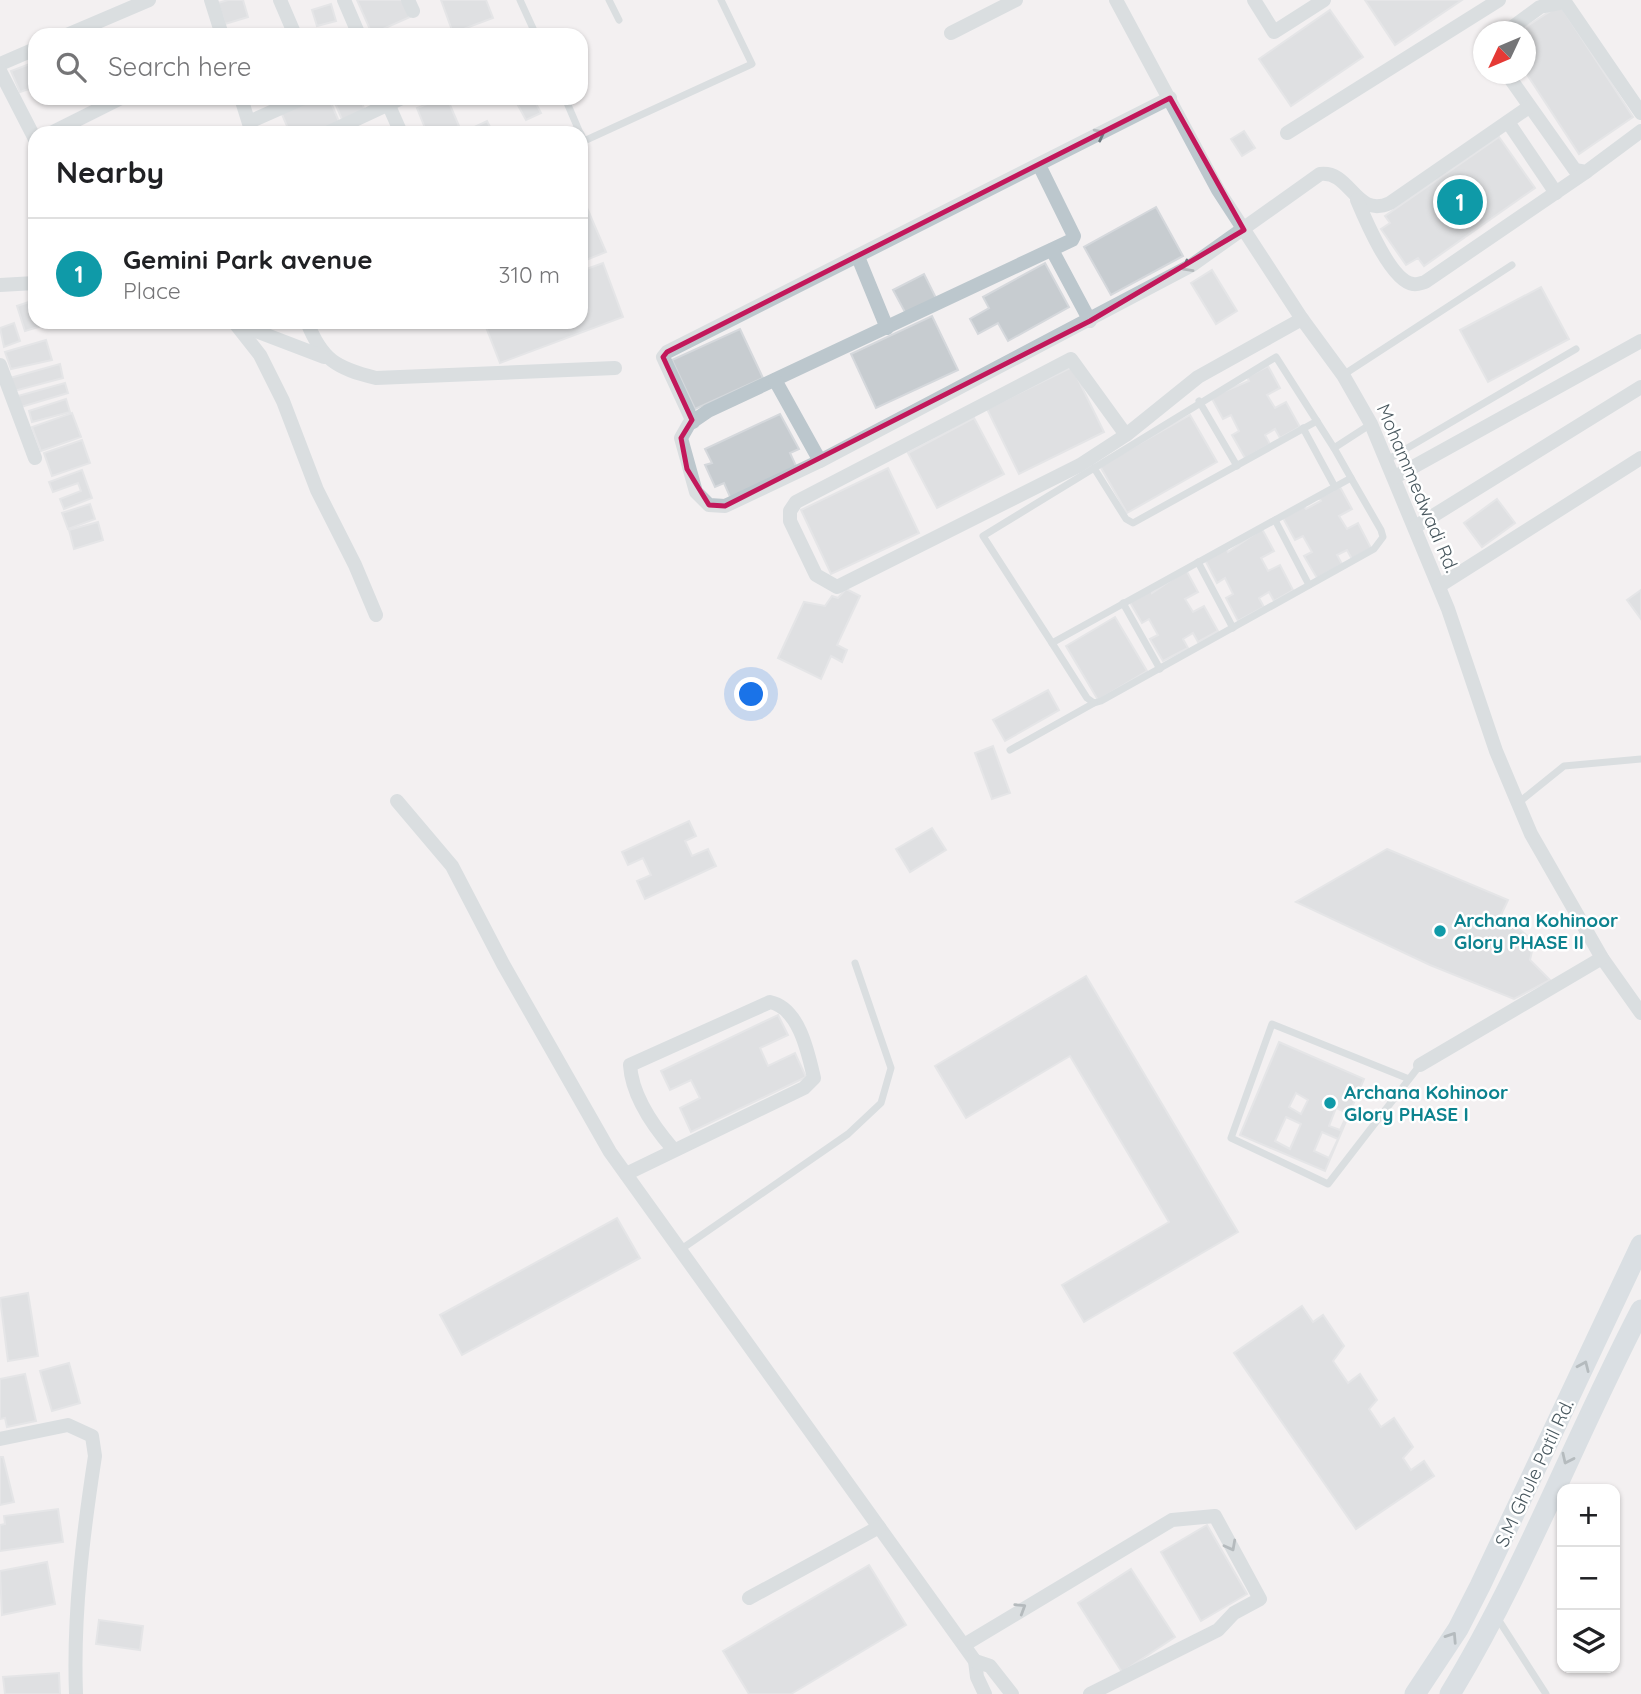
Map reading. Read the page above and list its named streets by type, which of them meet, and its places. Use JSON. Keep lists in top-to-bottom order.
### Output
{
  "streets": {
    "street": ["Mohammedwadi Rd.", "S.M Ghule Patil Rd."]
  },
  "places": ["Archana Kohinoor Glory PHASE II", "Archana Kohinoor Glory PHASE I"],
  "north": "bottom left",
  "page": {
    "search": "Search here",
    "heading": "Nearby",
    "pins": "1",
    "list": [
      {
        "mark": "1",
        "name": "Gemini Park avenue",
        "note": "Place",
        "value": "310 m"
      }
    ],
    "map_buttons": ["+", "−"]
  }
}
